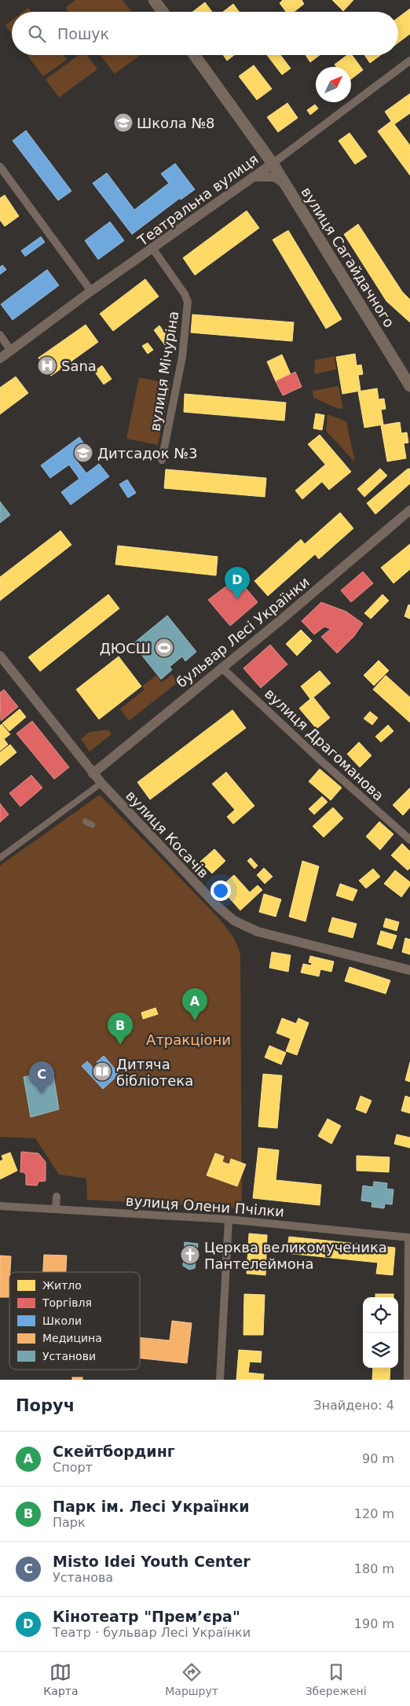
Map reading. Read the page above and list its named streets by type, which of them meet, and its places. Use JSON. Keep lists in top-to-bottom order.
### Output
{
  "streets": {
    "main road": ["вулиця Сагайдачного"],
    "street": [
      "Театральна вулиця",
      "вулиця Мічуріна",
      "бульвар Лесі Українки",
      "вулиця Драгоманова",
      "вулиця Косачів",
      "вулиця Олени Пчілки"
    ]
  },
  "crossings": [
    ["Театральна вулиця", "вулиця Сагайдачного"],
    ["Театральна вулиця", "вулиця Мічуріна"],
    ["бульвар Лесі Українки", "вулиця Драгоманова"],
    ["бульвар Лесі Українки", "вулиця Косачів"]
  ],
  "parks": ["Атракціони"],
  "places": {
    "school or university": ["Школа №8", "Дитсадок №3"],
    "hospital": ["Sana"],
    "sports": ["ДЮСШ"],
    "library": ["Дитяча бібліотека"],
    "church": ["Церква великомученика Пантелеймона"]
  },
  "legend": [
    "Житло",
    "Торгівля",
    "Школи",
    "Медицина",
    "Установи"
  ],
  "north": "top right",
  "page": {
    "search": "Пошук",
    "pins": [
      "D",
      "A",
      "B",
      "C"
    ],
    "heading": ["Поруч", "Знайдено: 4"],
    "list": [
      {
        "mark": "A",
        "name": "Скейтбординг",
        "note": "Спорт",
        "value": "90 m"
      },
      {
        "mark": "B",
        "name": "Парк ім. Лесі Українки",
        "note": "Парк",
        "value": "120 m"
      },
      {
        "mark": "C",
        "name": "Misto Idei Youth Center",
        "note": "Установа",
        "value": "180 m"
      },
      {
        "mark": "D",
        "name": "Кінотеатр \"Прем’єра\"",
        "note": "Театр · бульвар Лесі Українки",
        "value": "190 m"
      }
    ],
    "nav": ["Карта", "Маршрут", "Збережені"]
  }
}
